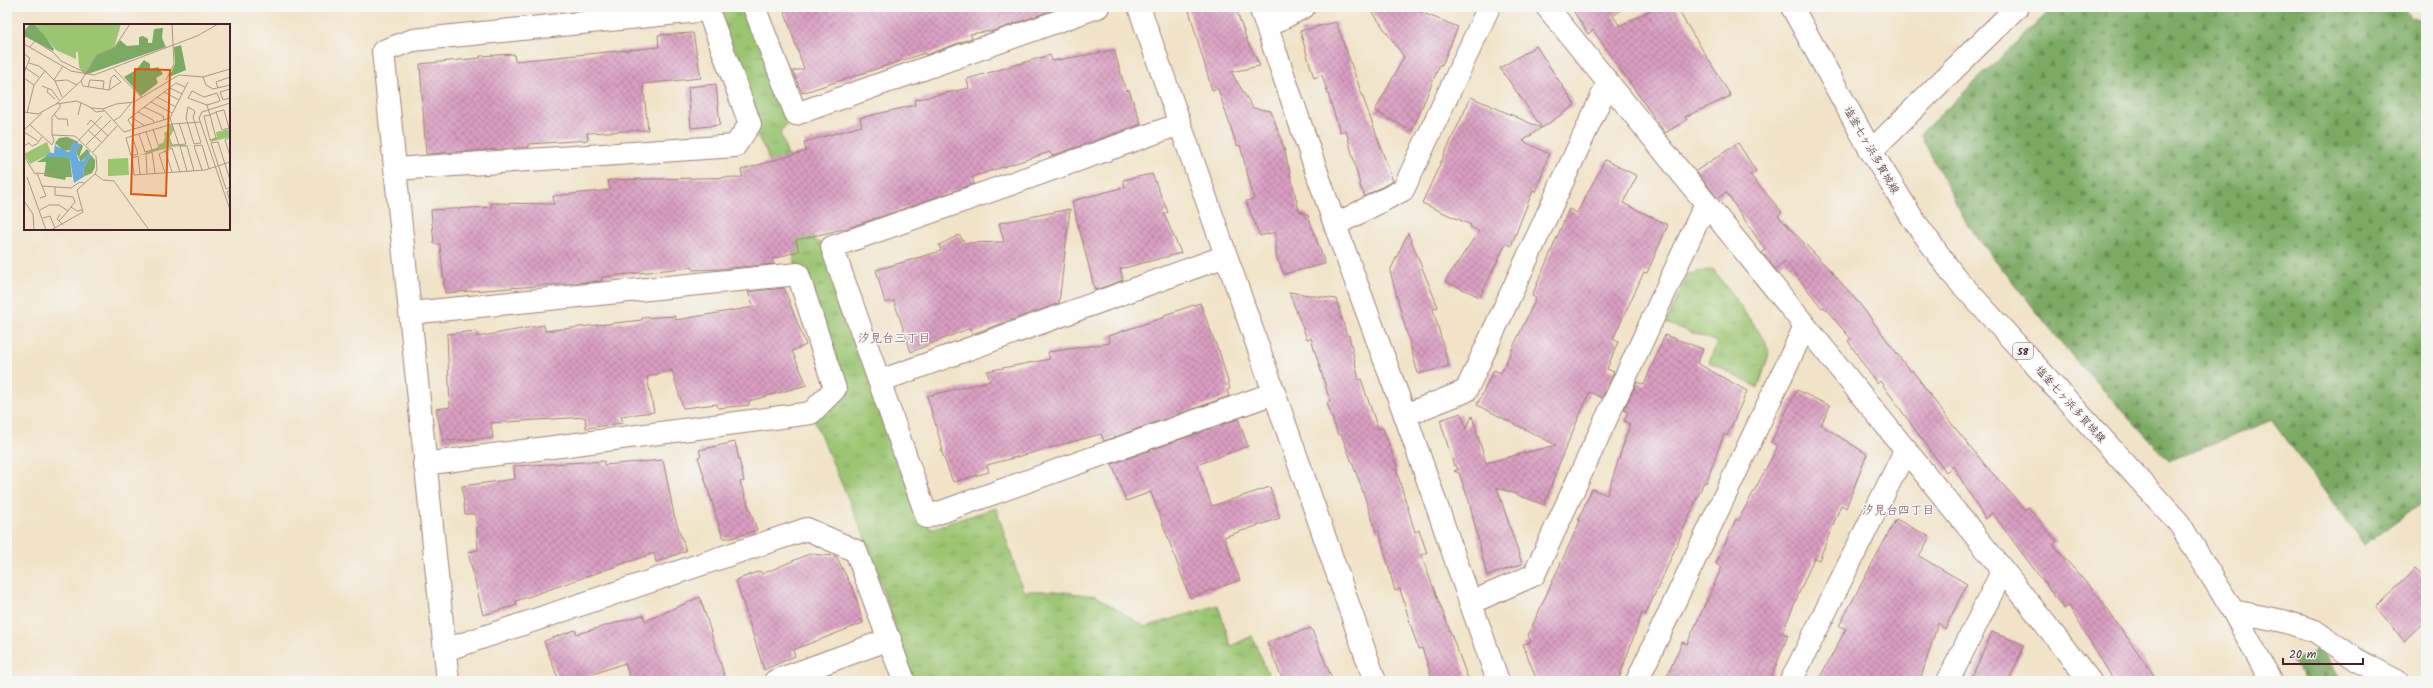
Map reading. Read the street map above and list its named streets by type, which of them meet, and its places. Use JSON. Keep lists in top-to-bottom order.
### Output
{
  "streets": {
    "street": ["塩釜七ヶ浜多賀城線", "58"]
  },
  "districts": ["汐見台三丁目", "汐見台四丁目"],
  "scale_bar": "20 m"
}
